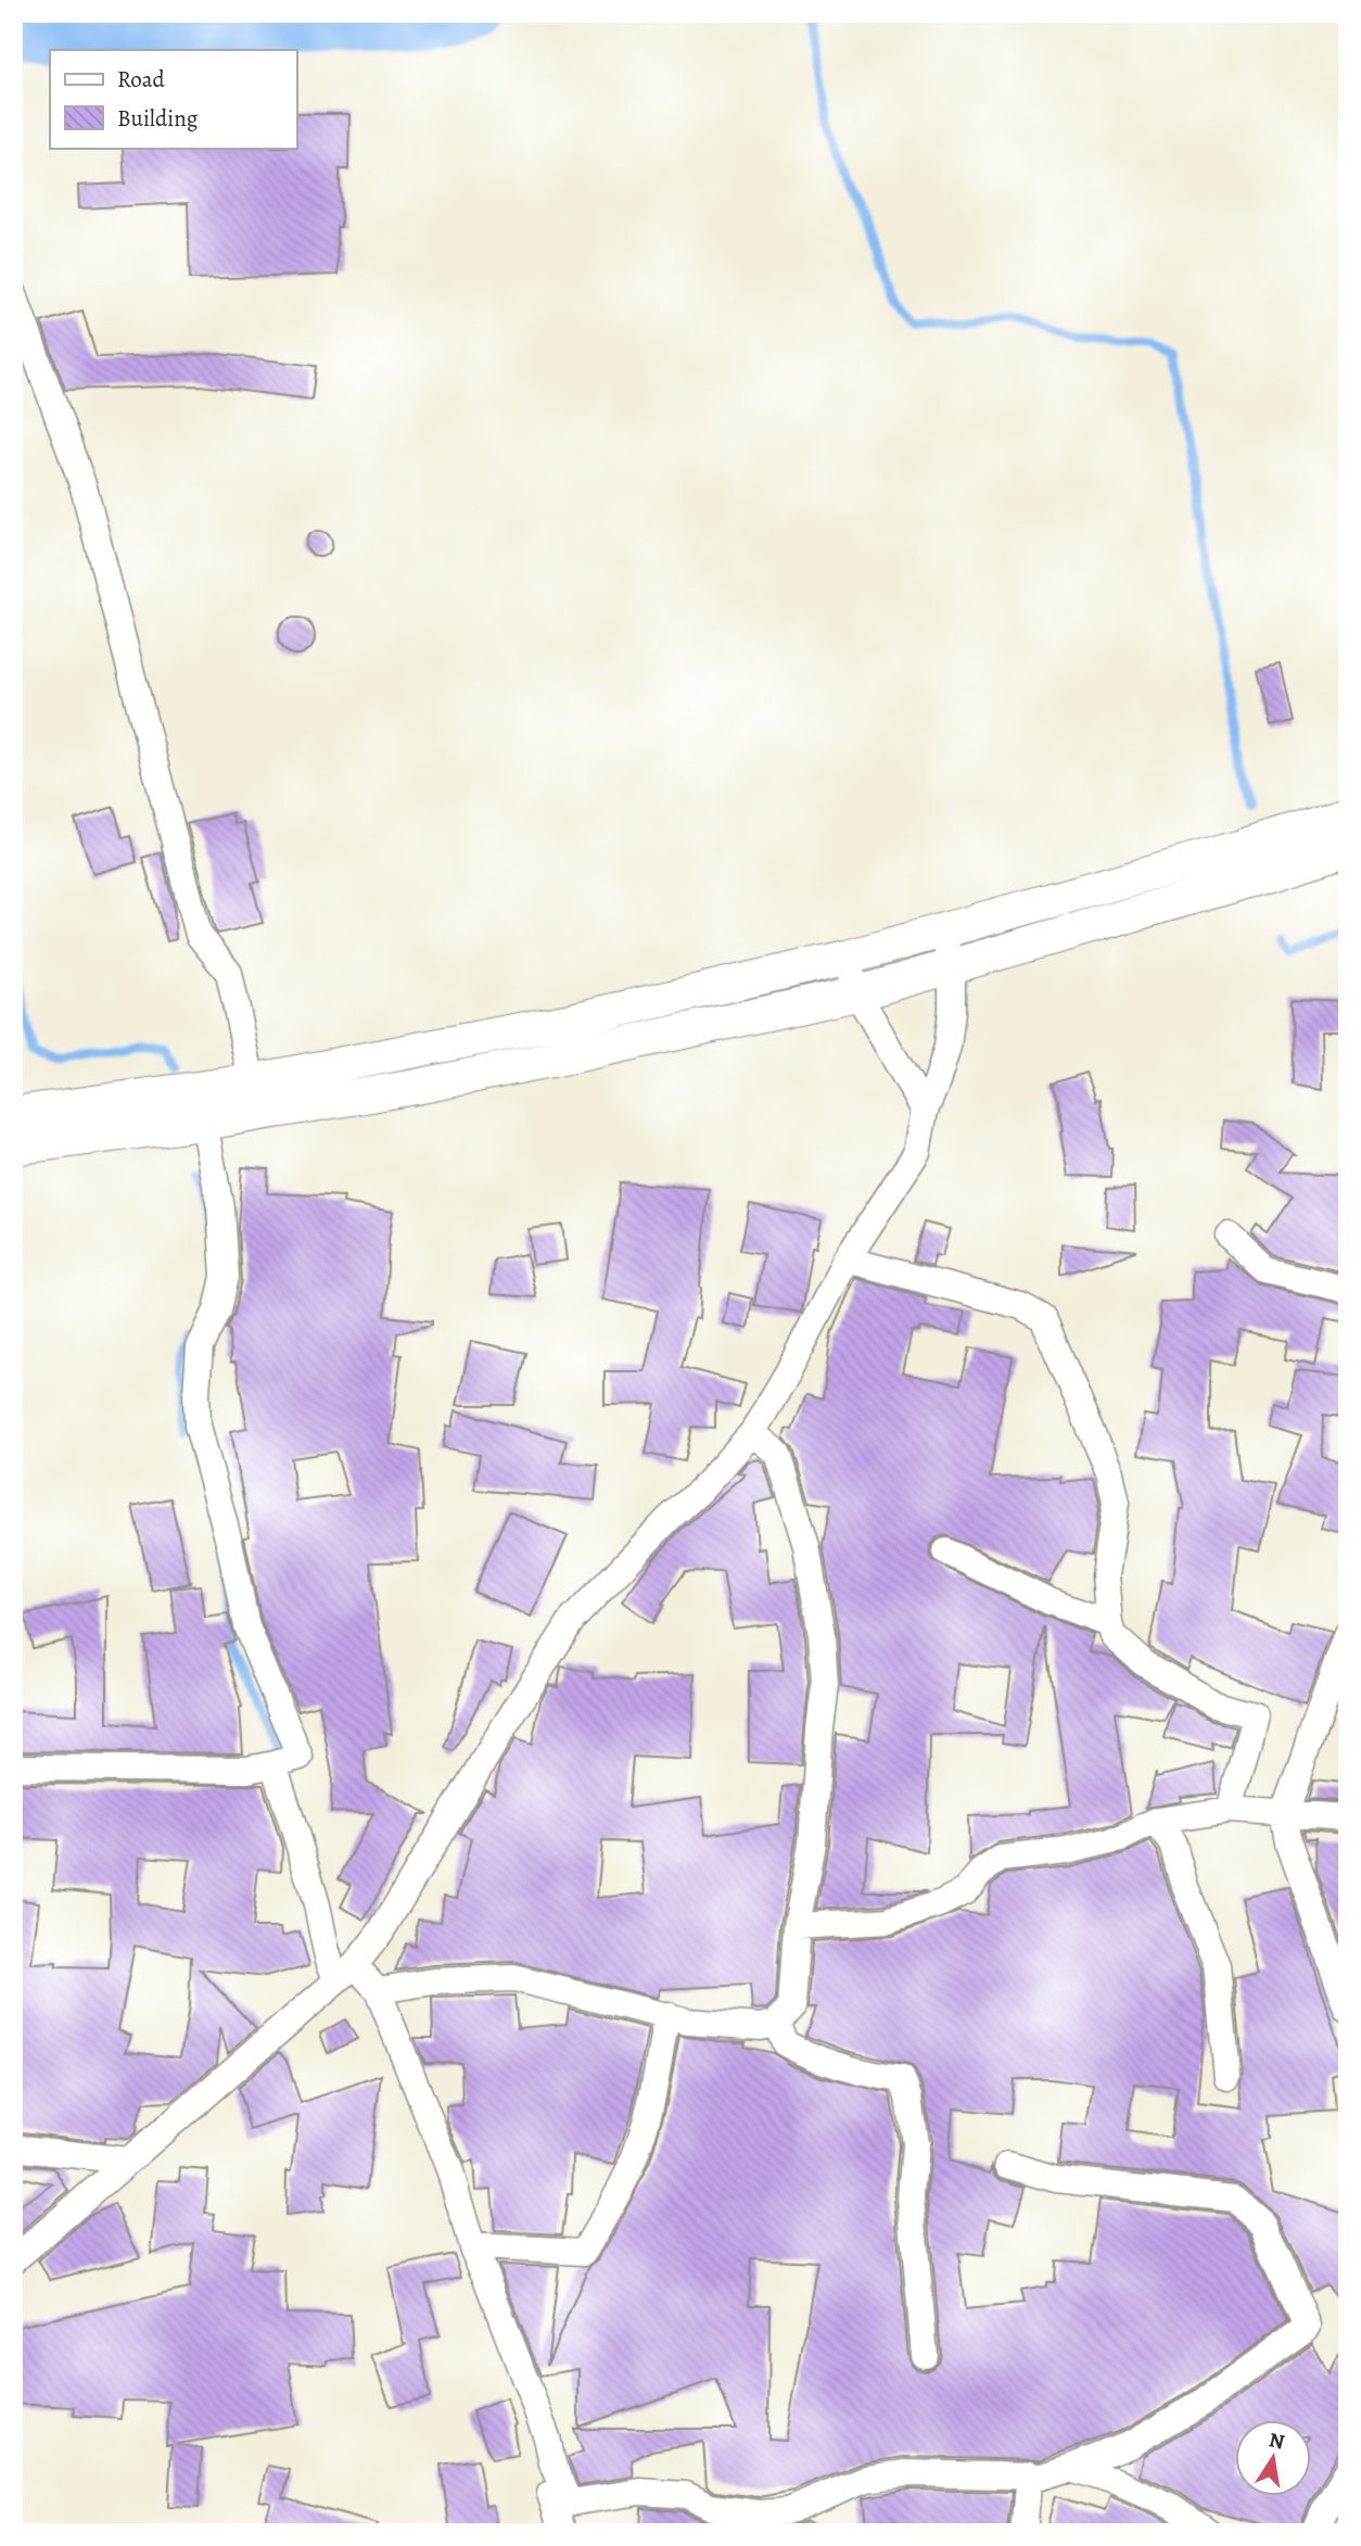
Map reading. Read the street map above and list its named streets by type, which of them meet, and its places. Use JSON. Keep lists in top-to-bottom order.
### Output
{
  "legend": ["Road", "Building"],
  "north": "top"
}
